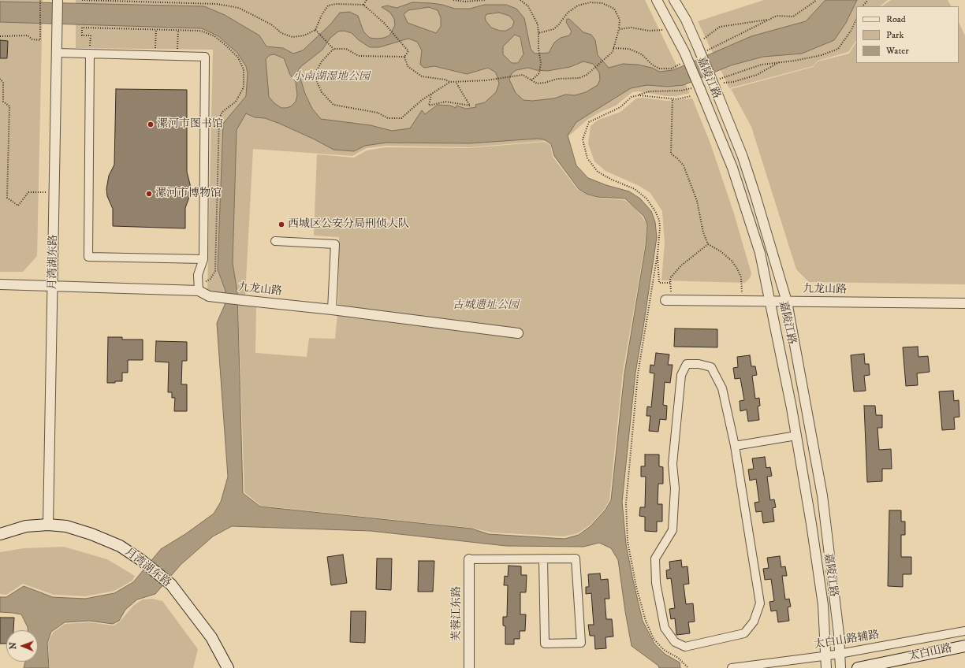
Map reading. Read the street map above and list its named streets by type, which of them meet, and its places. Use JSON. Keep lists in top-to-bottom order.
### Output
{
  "streets": {
    "main road": ["月湾湖东路", "太白山路"],
    "street": [
      "嘉陵江路",
      "九龙山路",
      "芙蓉江东路",
      "太白山路辅路"
    ]
  },
  "crossings": [
    ["嘉陵江路", "九龙山路"],
    ["嘉陵江路", "太白山路辅路"],
    ["月湾湖东路", "九龙山路"]
  ],
  "parks": ["小南湖湿地公园", "古城遗址公园"],
  "places": ["漯河市图书馆", "漯河市博物馆", "西城区公安分局刑侦大队"],
  "legend": ["Road", "Park", "Water"],
  "north": "left"
}
